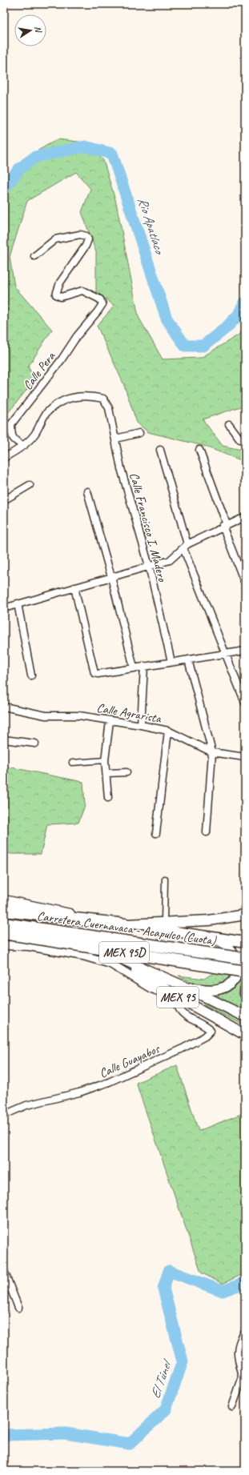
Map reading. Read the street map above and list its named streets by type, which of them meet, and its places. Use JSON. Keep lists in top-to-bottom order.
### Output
{
  "streets": {
    "highway": ["Carretera Cuernavaca - Acapulco (Cuota)", "MEX 95D"],
    "main road": ["MEX 95"],
    "street": [
      "Calle Pera",
      "Calle Francisco I. Madero",
      "Calle Agrarista",
      "Calle Guayabos"
    ]
  },
  "crossings": [
    ["Calle Pera", "Calle Francisco I. Madero"],
    ["Carretera Cuernavaca - Acapulco (Cuota)", "MEX 95"],
    ["MEX 95", "Calle Guayabos"]
  ],
  "water": ["Rio Apatlaco", "El Túnel"],
  "north": "right"
}
